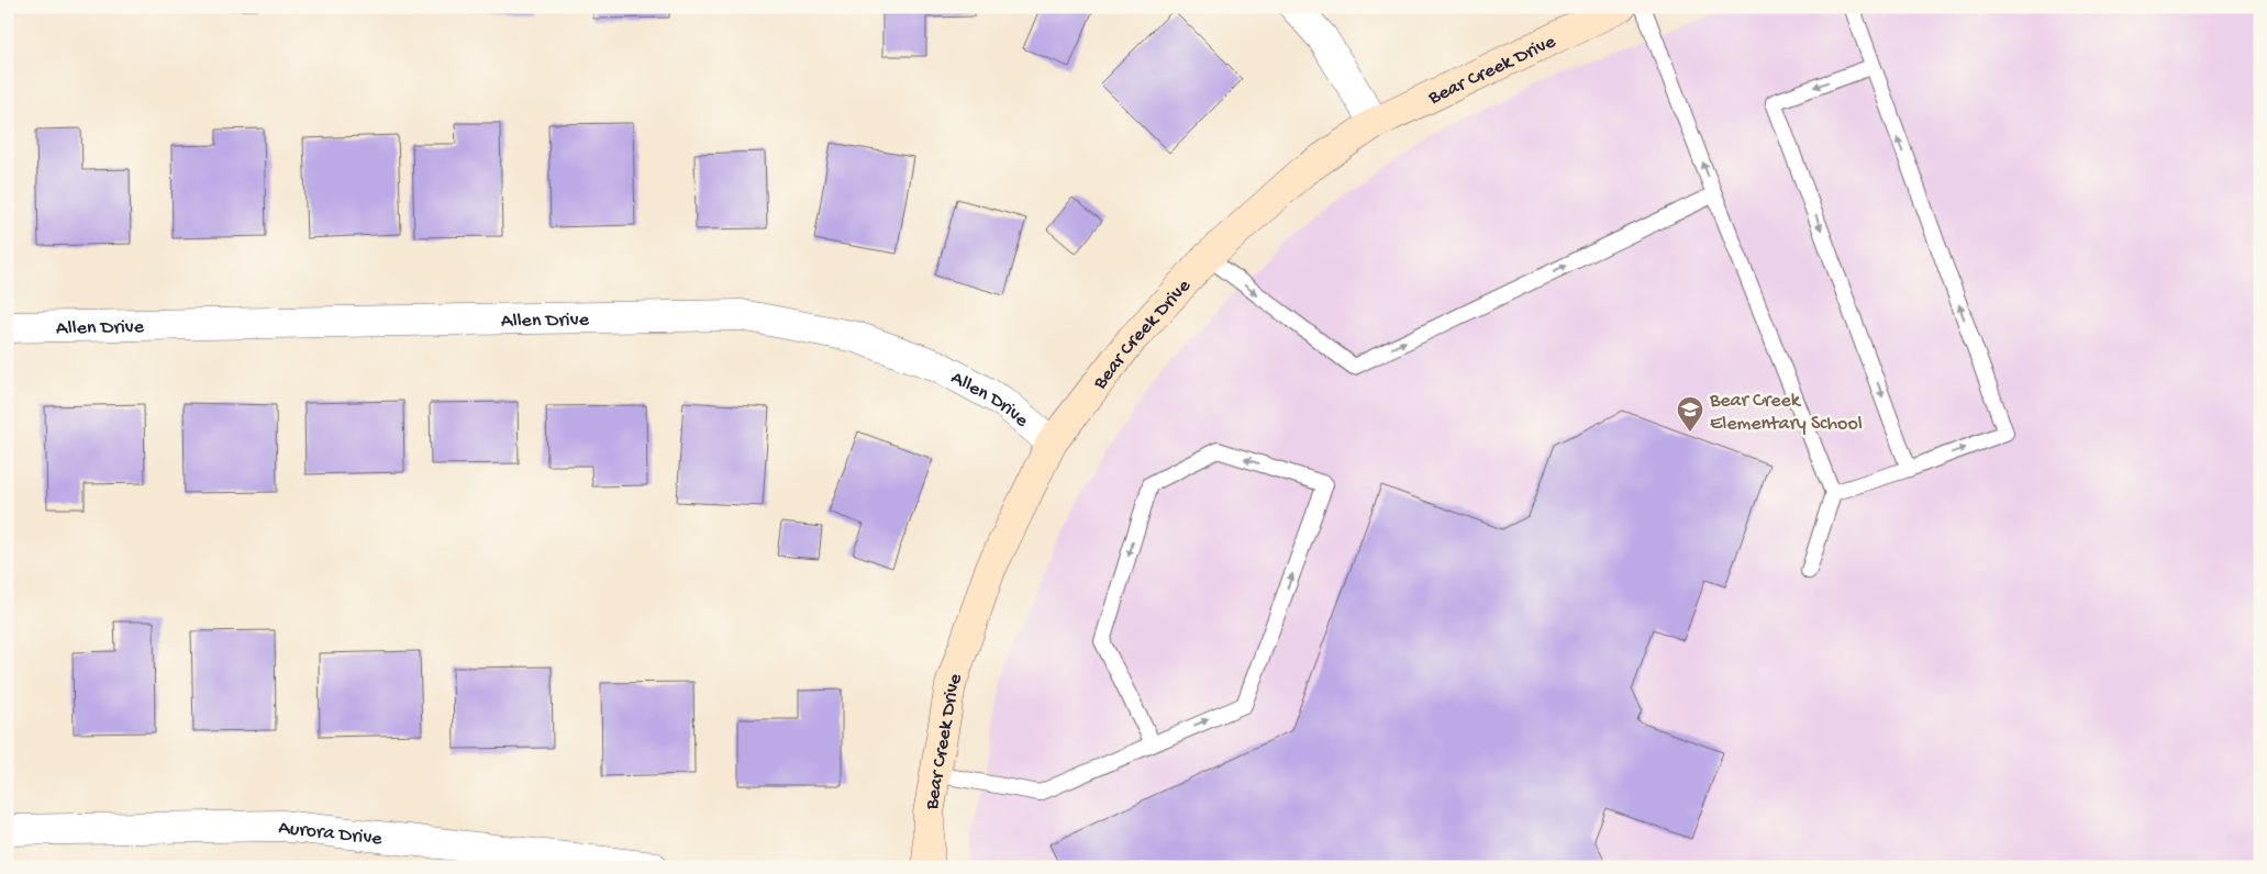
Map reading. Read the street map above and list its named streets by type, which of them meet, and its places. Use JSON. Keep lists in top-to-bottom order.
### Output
{
  "streets": {
    "street": ["Bear Creek Drive", "Allen Drive", "Aurora Drive"]
  },
  "crossings": [
    ["Bear Creek Drive", "Allen Drive"]
  ],
  "places": {
    "school or university": ["Bear Creek Elementary School"]
  }
}
